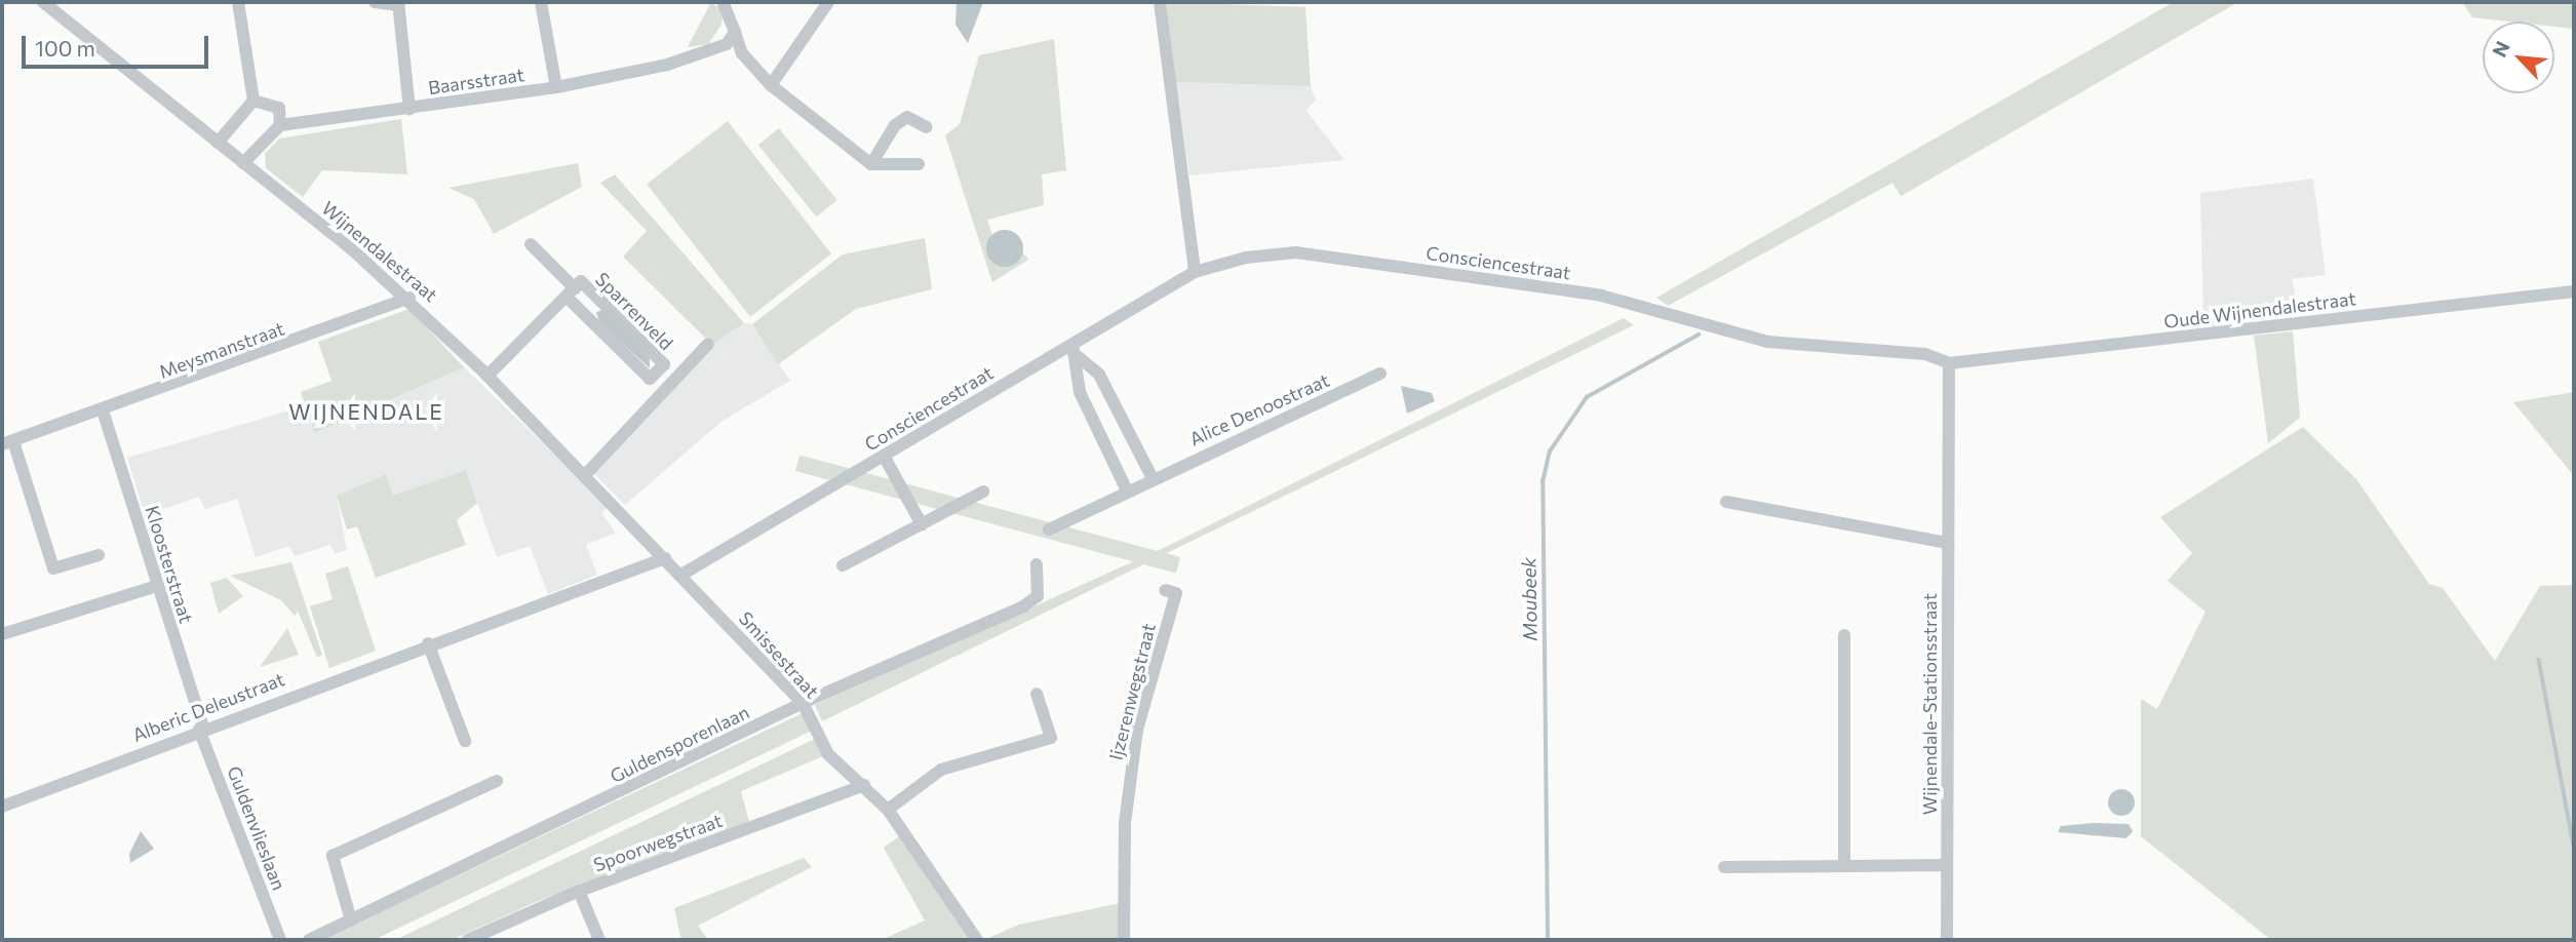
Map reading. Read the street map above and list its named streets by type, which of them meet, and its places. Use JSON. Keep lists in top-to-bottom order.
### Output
{
  "streets": {
    "street": [
      "Baarsstraat",
      "Wijnendalestraat",
      "Consciencestraat",
      "Oude Wijnendalestraat",
      "Sparrenveld",
      "Meysmanstraat",
      "Alice Denoostraat",
      "Kloosterstraat",
      "Smissestraat",
      "Ijzerenwegstraat",
      "Wijnendale-Stationsstraat",
      "Alberic Deleustraat",
      "Guldensporenlaan",
      "Guldenvlieslaan",
      "Spoorwegstraat"
    ]
  },
  "crossings": [
    ["Wijnendalestraat", "Sparrenveld"],
    ["Wijnendalestraat", "Meysmanstraat"],
    ["Wijnendalestraat", "Smissestraat"],
    ["Wijnendalestraat", "Alberic Deleustraat"],
    ["Consciencestraat", "Oude Wijnendalestraat"],
    ["Consciencestraat", "Smissestraat"],
    ["Consciencestraat", "Wijnendale-Stationsstraat"],
    ["Oude Wijnendalestraat", "Wijnendale-Stationsstraat"],
    ["Meysmanstraat", "Kloosterstraat"],
    ["Kloosterstraat", "Alberic Deleustraat"],
    ["Kloosterstraat", "Guldenvlieslaan"],
    ["Smissestraat", "Alberic Deleustraat"],
    ["Smissestraat", "Guldensporenlaan"],
    ["Smissestraat", "Spoorwegstraat"],
    ["Alberic Deleustraat", "Guldenvlieslaan"]
  ],
  "districts": ["WIJNENDALE"],
  "water": ["Moubeek"],
  "scale_bar": "100 m",
  "north": "top left"
}
